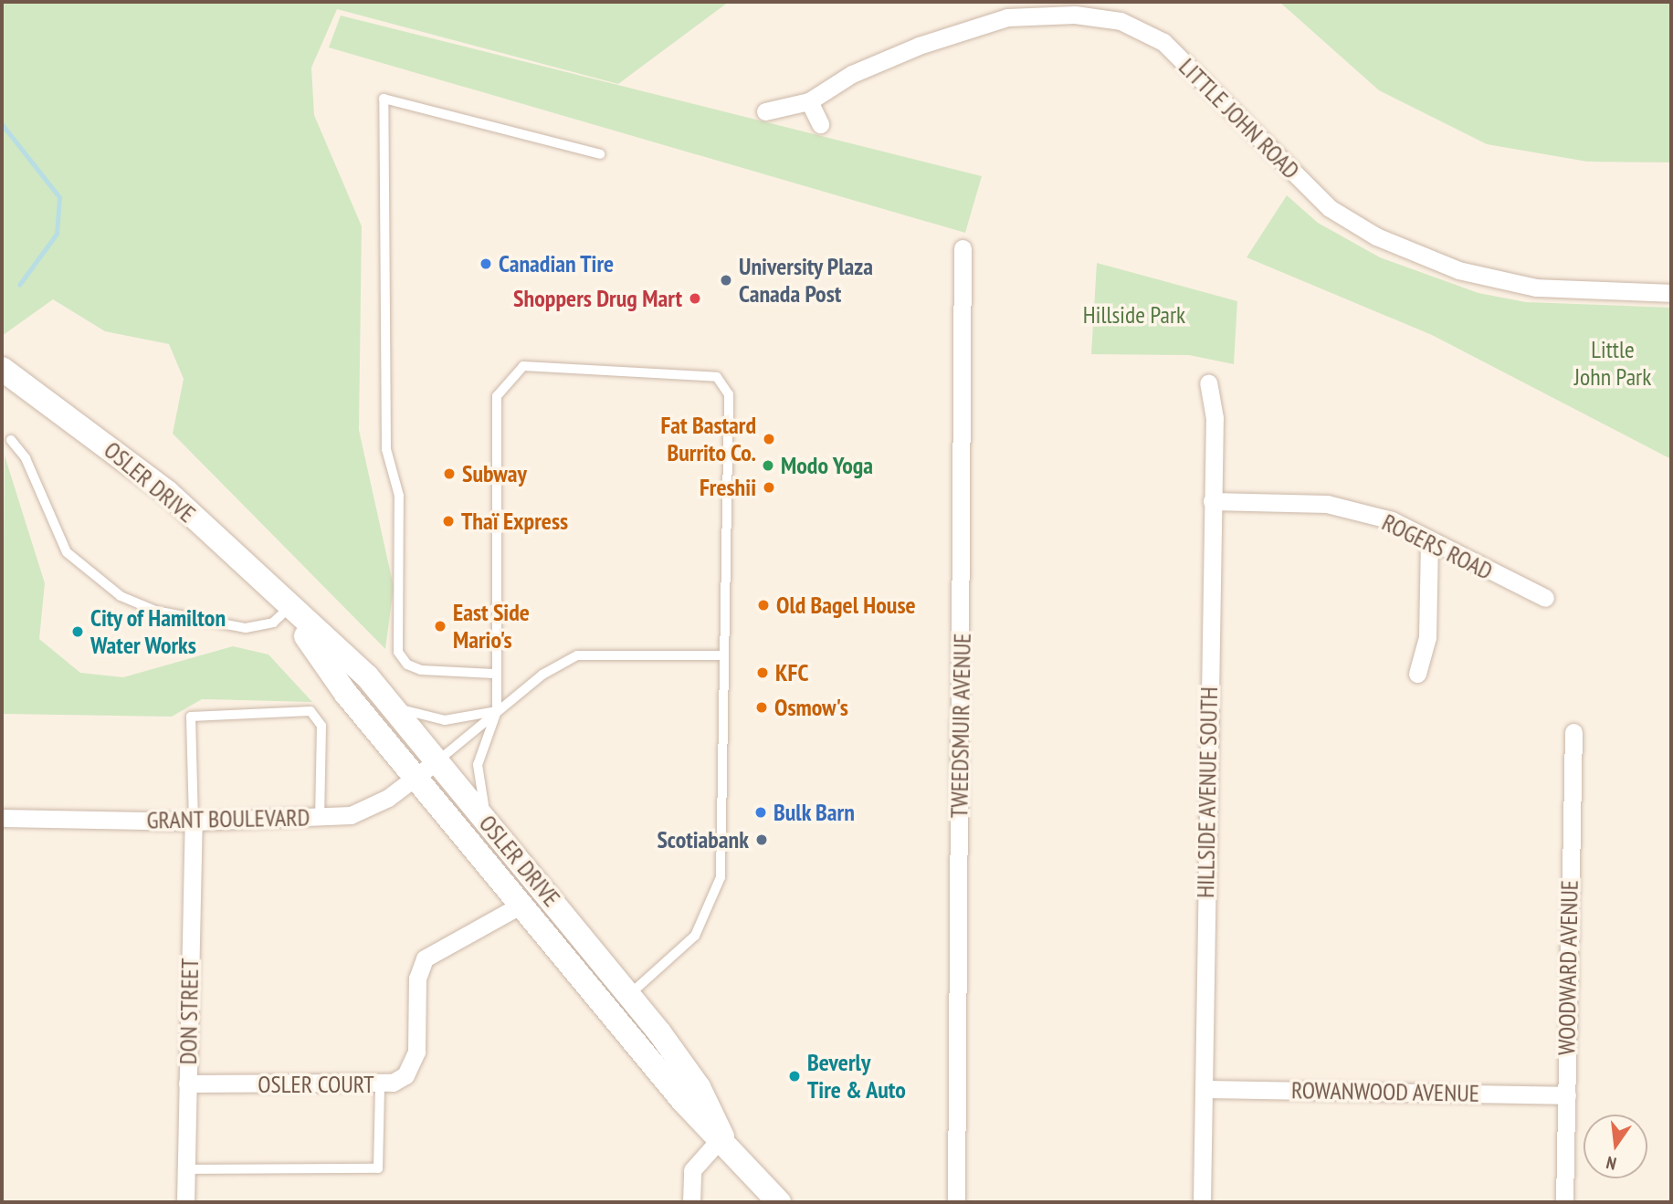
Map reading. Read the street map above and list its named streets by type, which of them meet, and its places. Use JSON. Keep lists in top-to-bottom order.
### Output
{
  "streets": {
    "main road": ["OSLER DRIVE"],
    "street": [
      "LITTLE JOHN ROAD",
      "ROGERS ROAD",
      "TWEEDSMUIR AVENUE",
      "HILLSIDE AVENUE SOUTH",
      "GRANT BOULEVARD",
      "WOODWARD AVENUE",
      "DON STREET",
      "OSLER COURT",
      "ROWANWOOD AVENUE"
    ]
  },
  "crossings": [
    ["OSLER DRIVE", "GRANT BOULEVARD"],
    ["OSLER DRIVE", "OSLER COURT"],
    ["ROGERS ROAD", "HILLSIDE AVENUE SOUTH"],
    ["HILLSIDE AVENUE SOUTH", "ROWANWOOD AVENUE"],
    ["GRANT BOULEVARD", "DON STREET"],
    ["WOODWARD AVENUE", "ROWANWOOD AVENUE"],
    ["DON STREET", "OSLER COURT"]
  ],
  "parks": ["Hillside Park", "Little John Park"],
  "places": [
    "Canadian Tire",
    "University Plaza Canada Post",
    "Shoppers Drug Mart",
    "Fat Bastard Burrito Co.",
    "Modo Yoga",
    "Subway",
    "Freshii",
    "Thaï Express",
    "Old Bagel House",
    "East Side Mario's",
    "City of Hamilton Water Works",
    "KFC",
    "Osmow's",
    "Bulk Barn",
    "Scotiabank",
    "Beverly Tire & Auto"
  ],
  "north": "bottom"
}
